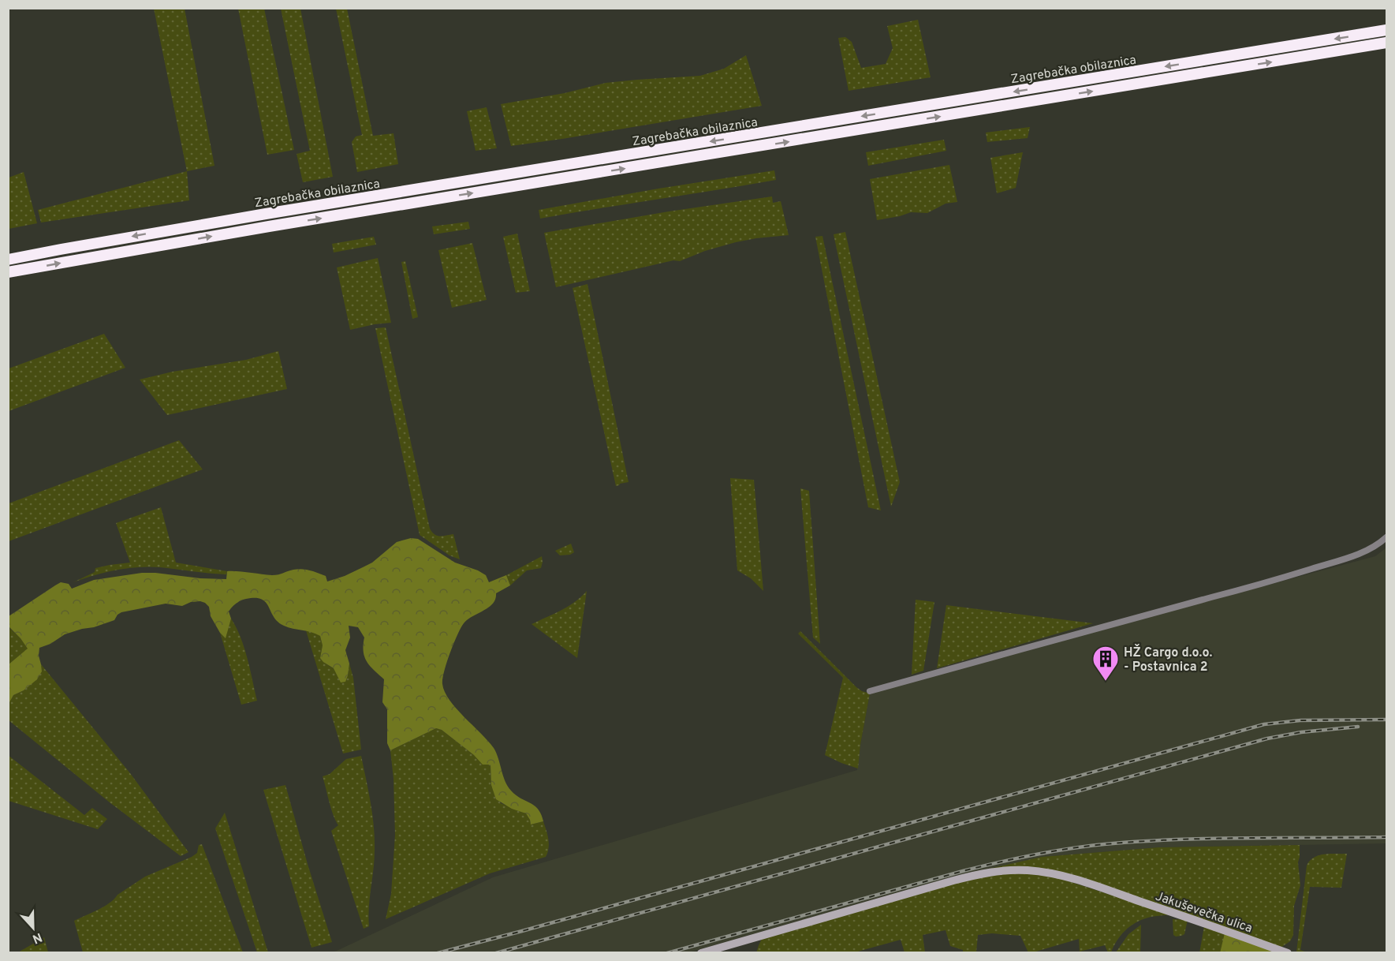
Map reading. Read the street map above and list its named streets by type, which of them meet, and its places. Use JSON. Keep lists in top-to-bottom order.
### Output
{
  "streets": {
    "highway": ["Zagrebačka obilaznica"],
    "main road": ["Jakuševečka ulica"]
  },
  "places": {
    "building": ["HŽ Cargo d.o.o. - Postavnica 2"]
  },
  "north": "bottom"
}
